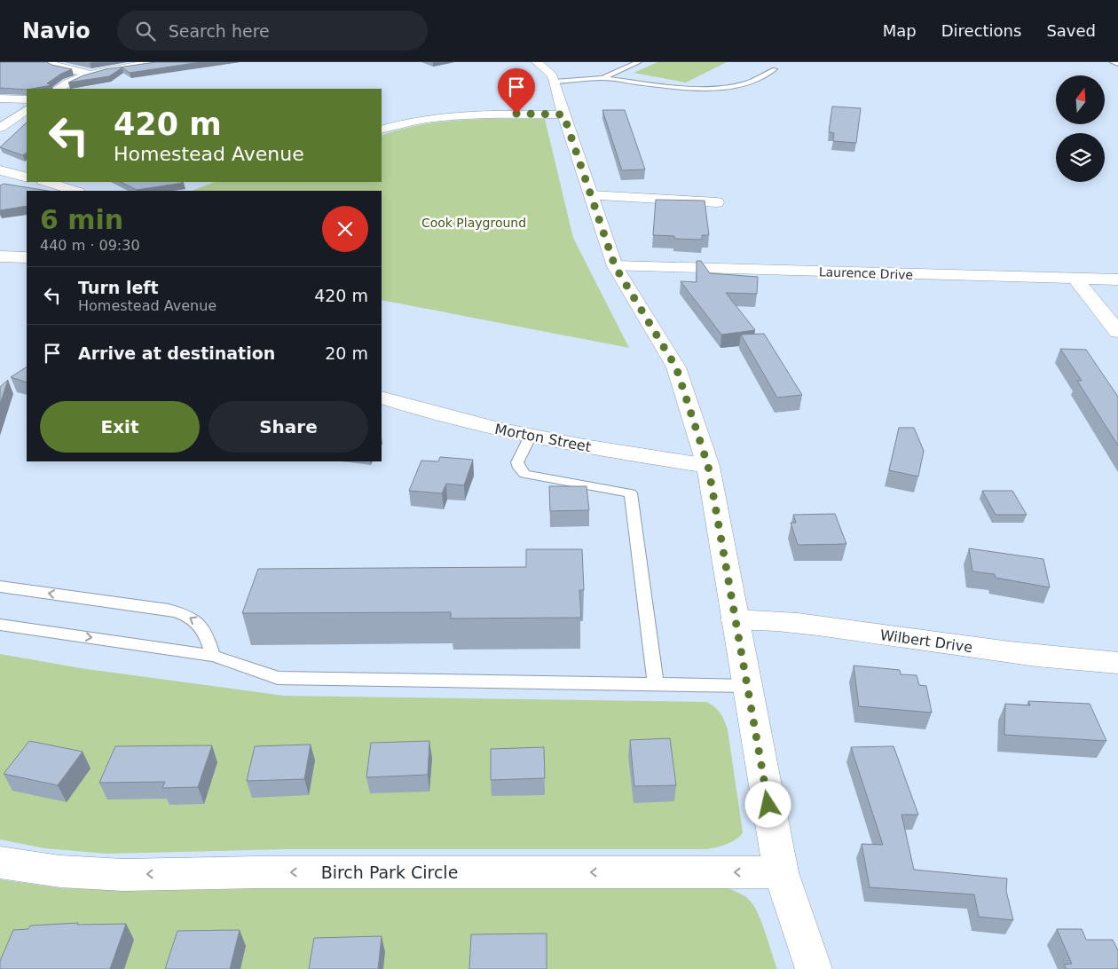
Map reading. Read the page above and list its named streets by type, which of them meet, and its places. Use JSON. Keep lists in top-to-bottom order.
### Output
{
  "streets": {
    "street": [
      "Laurence Drive",
      "Morton Street",
      "Wilbert Drive",
      "Birch Park Circle"
    ]
  },
  "one_way": ["Birch Park Circle"],
  "parks": ["Cook Playground"],
  "north": "top",
  "page": {
    "header": "Navio",
    "search": "Search here",
    "nav": ["Map", "Directions", "Saved"],
    "turn": ["420 m", "Homestead Avenue"],
    "heading": ["6 min", "440 m · 09:30"],
    "list": [
      {
        "name": "Turn left",
        "note": "Homestead Avenue",
        "value": "420 m"
      },
      {
        "name": "Arrive at destination",
        "value": "20 m"
      }
    ],
    "buttons": ["Exit", "Share"]
  }
}
